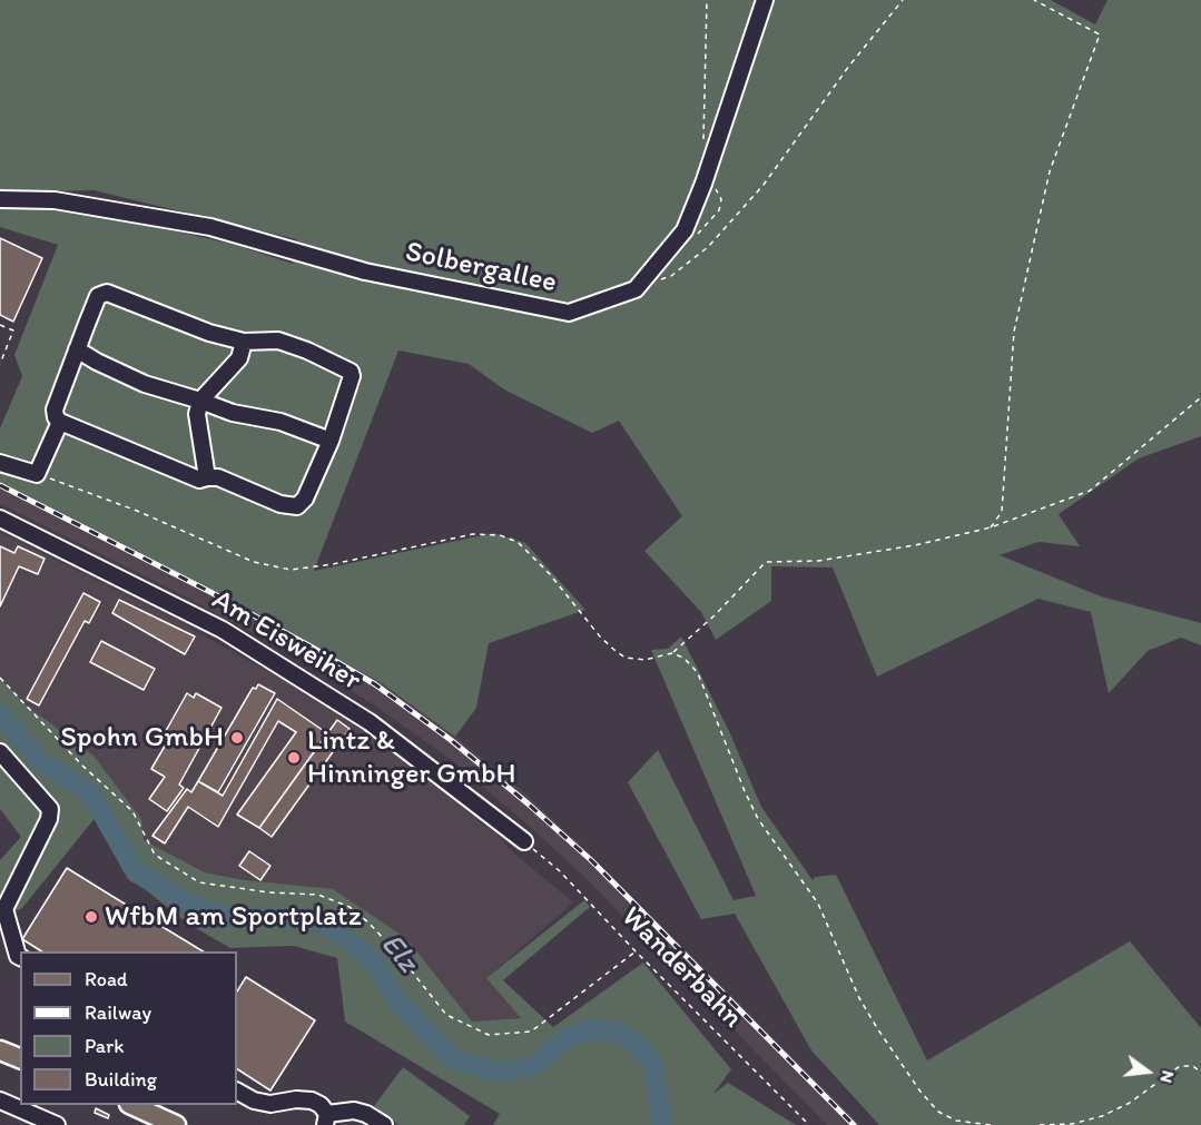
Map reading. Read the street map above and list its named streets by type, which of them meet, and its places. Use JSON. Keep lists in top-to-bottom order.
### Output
{
  "streets": {
    "street": ["Solbergallee", "Am Eisweiher"],
    "path": ["Wanderbahn"]
  },
  "crossings": [
    ["Am Eisweiher", "Wanderbahn"]
  ],
  "water": ["Elz"],
  "places": ["Spohn GmbH", "Lintz & Hinninger GmbH", "WfbM am Sportplatz"],
  "legend": [
    "Road",
    "Railway",
    "Park",
    "Building"
  ],
  "north": "right"
}
